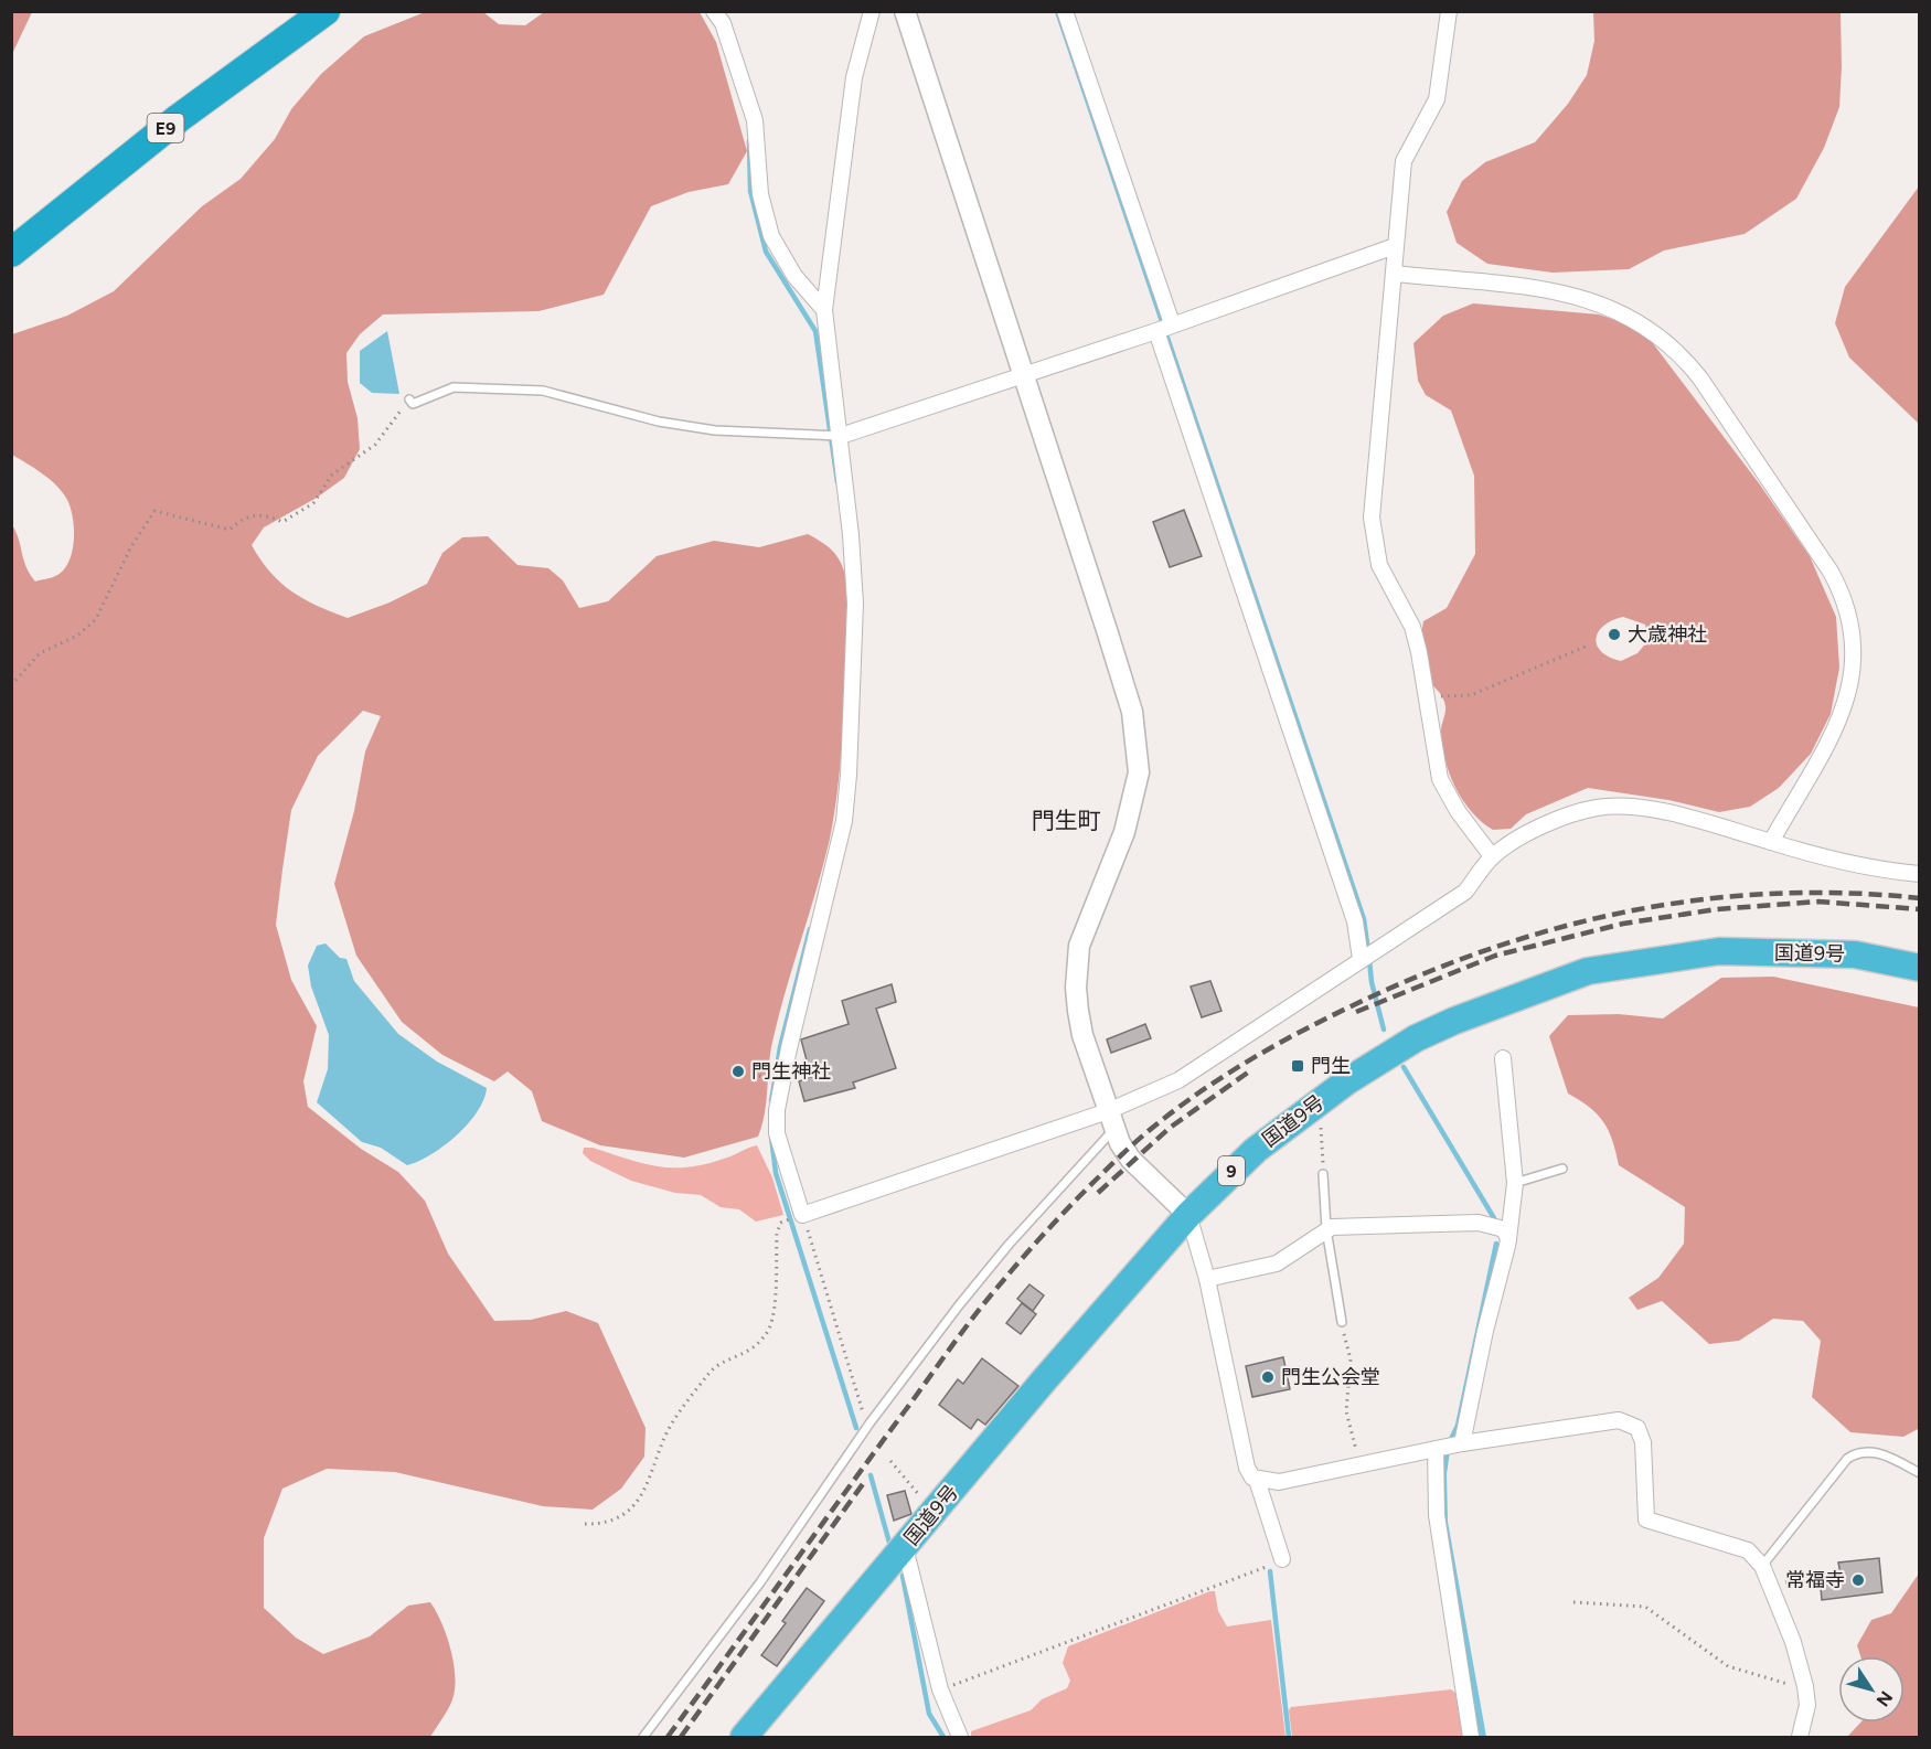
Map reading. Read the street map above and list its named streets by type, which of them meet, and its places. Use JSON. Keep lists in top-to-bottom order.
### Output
{
  "streets": {
    "highway": ["E9", "国道9号", "9"]
  },
  "districts": ["門生町"],
  "places": {
    "other": [
      "大歳神社",
      "門生神社",
      "門生公会堂",
      "常福寺"
    ],
    "transit": ["門生"]
  },
  "north": "bottom right"
}
